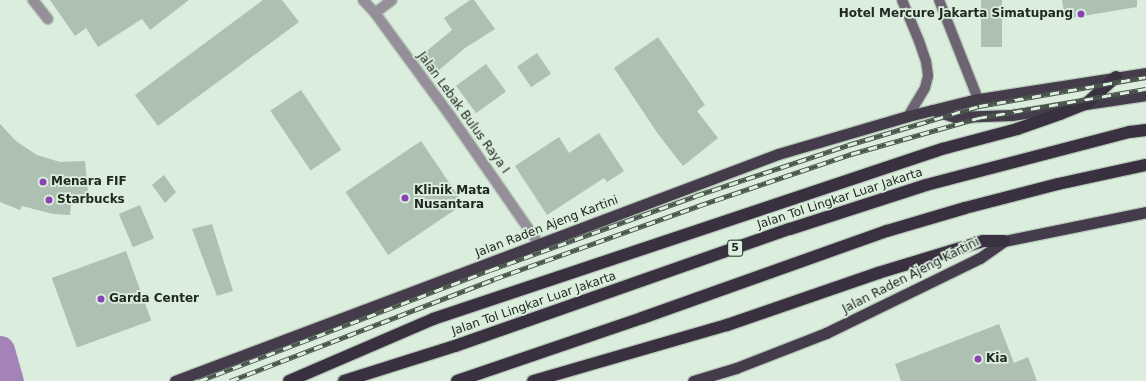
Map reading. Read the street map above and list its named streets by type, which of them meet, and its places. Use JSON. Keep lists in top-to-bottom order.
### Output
{
  "streets": {
    "highway": ["Jalan Tol Lingkar Luar Jakarta", "Jalan Raden Ajeng Kartini", "5"],
    "street": ["Jalan Lebak Bulus Raya I"]
  },
  "crossings": [
    ["Jalan Lebak Bulus Raya I", "Jalan Raden Ajeng Kartini"]
  ],
  "places": [
    "Hotel Mercure Jakarta Simatupang",
    "Menara FIF",
    "Klinik Mata Nusantara",
    "Starbucks",
    "Garda Center",
    "Kia"
  ]
}
